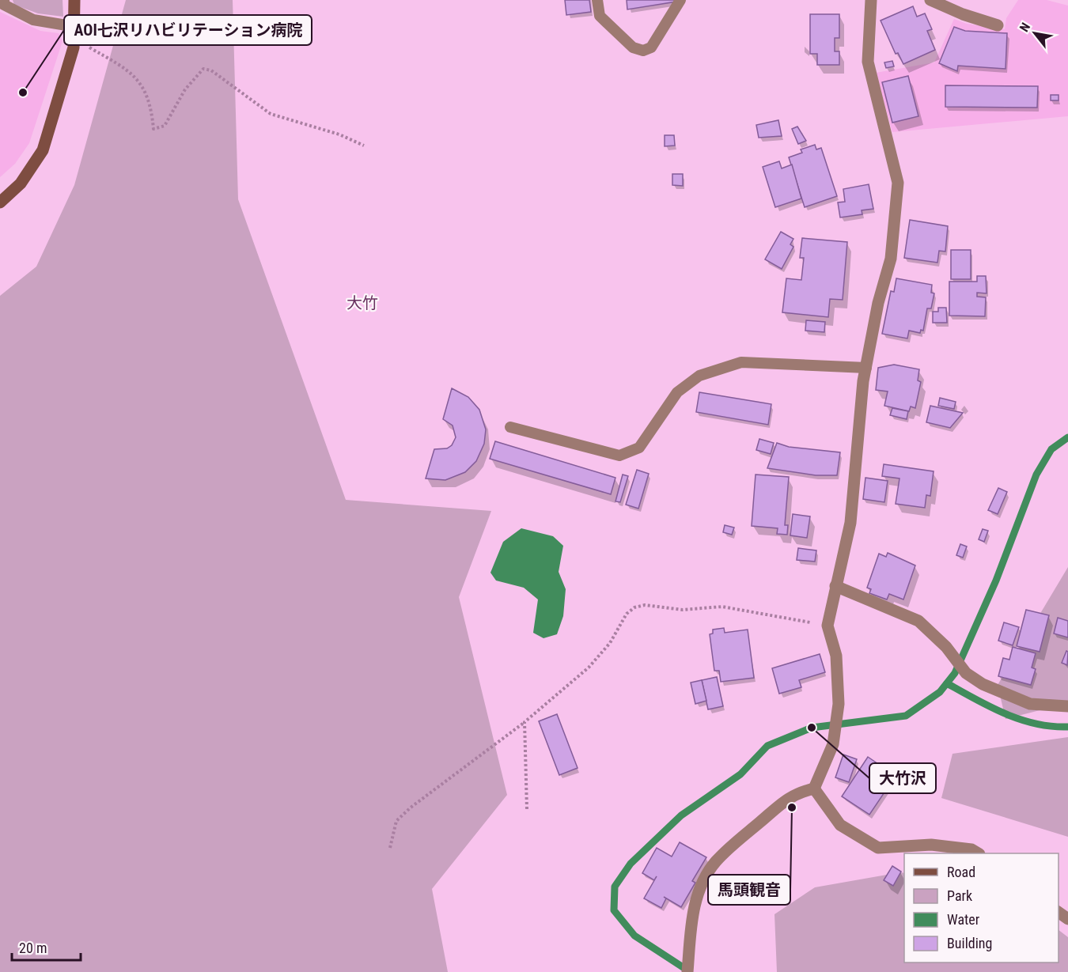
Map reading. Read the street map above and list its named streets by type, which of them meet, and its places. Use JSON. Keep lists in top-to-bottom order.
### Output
{
  "districts": ["大竹"],
  "places": ["AOI七沢リハビリテーション病院", "大竹沢", "馬頭観音"],
  "legend": [
    "Road",
    "Park",
    "Water",
    "Building"
  ],
  "scale_bar": "20 m",
  "north": "top left"
}
